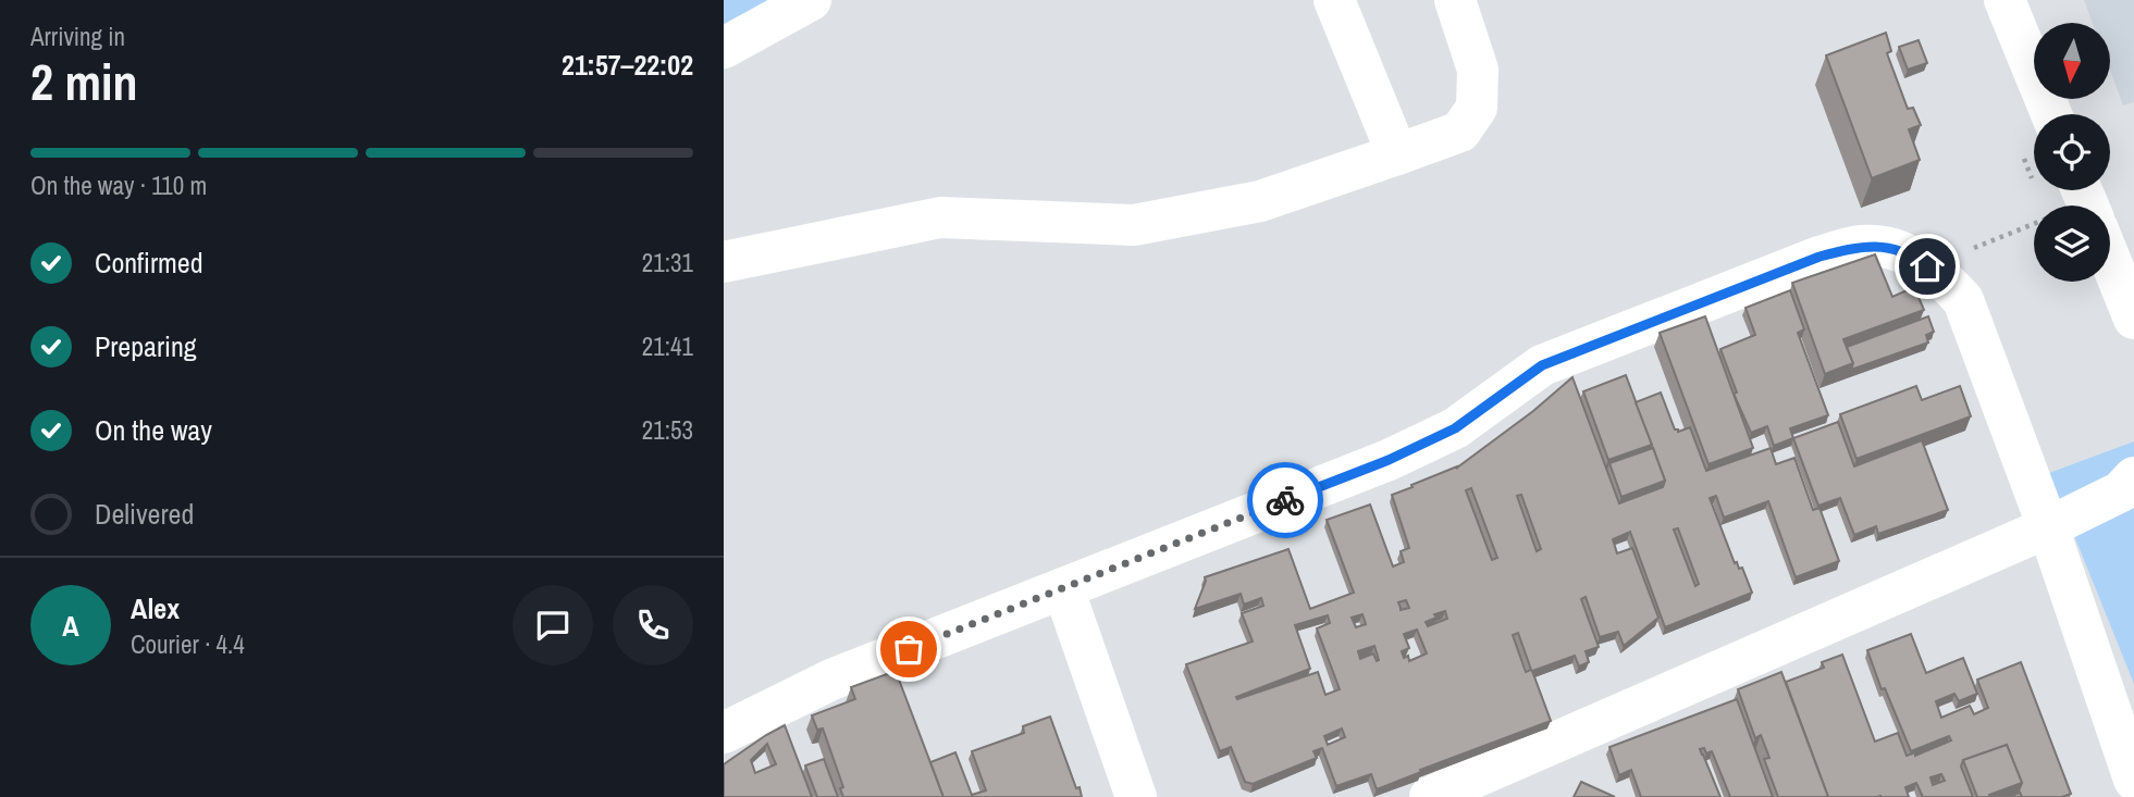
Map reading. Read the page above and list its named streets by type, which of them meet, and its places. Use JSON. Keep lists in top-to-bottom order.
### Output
{
  "north": "bottom",
  "page": {
    "heading": ["2 min", "Arriving in", "21:57–22:02"],
    "panel": ["Alex", "Courier · 4.4"],
    "bar": "On the way · 110 m",
    "list": [
      ["Confirmed", "21:31"],
      ["Preparing", "21:41"],
      ["On the way", "21:53"],
      "Delivered"
    ],
    "round": "A"
  }
}
